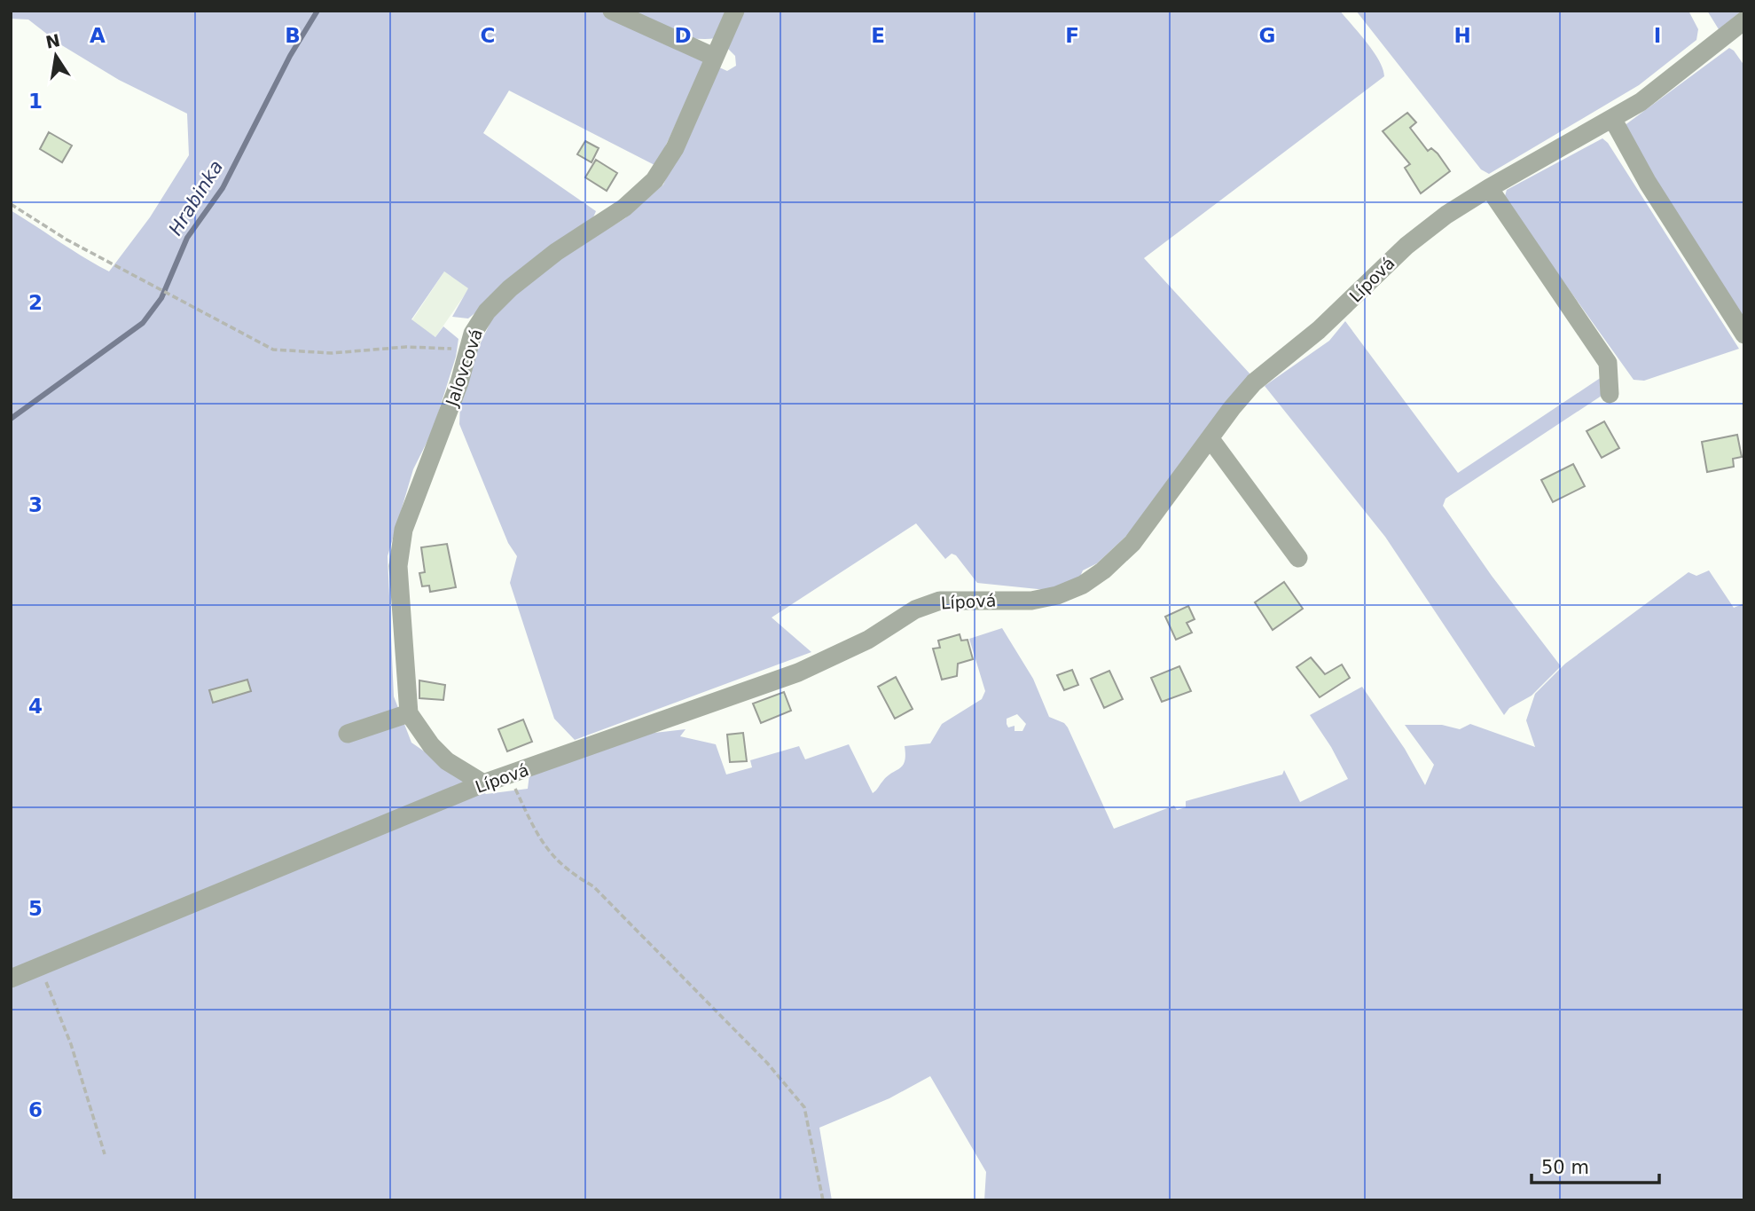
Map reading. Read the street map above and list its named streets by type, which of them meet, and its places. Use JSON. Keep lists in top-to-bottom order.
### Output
{
  "streets": {
    "street": ["Lípová", "Jalovcová"]
  },
  "crossings": [
    ["Lípová", "Jalovcová"]
  ],
  "water": ["Hrabinka"],
  "scale_bar": "50 m",
  "north": "top",
  "grid": {
    "columns": [
      "A",
      "B",
      "C",
      "D",
      "E",
      "F",
      "G",
      "H",
      "I"
    ],
    "rows": [
      "1",
      "2",
      "3",
      "4",
      "5",
      "6"
    ]
  }
}
